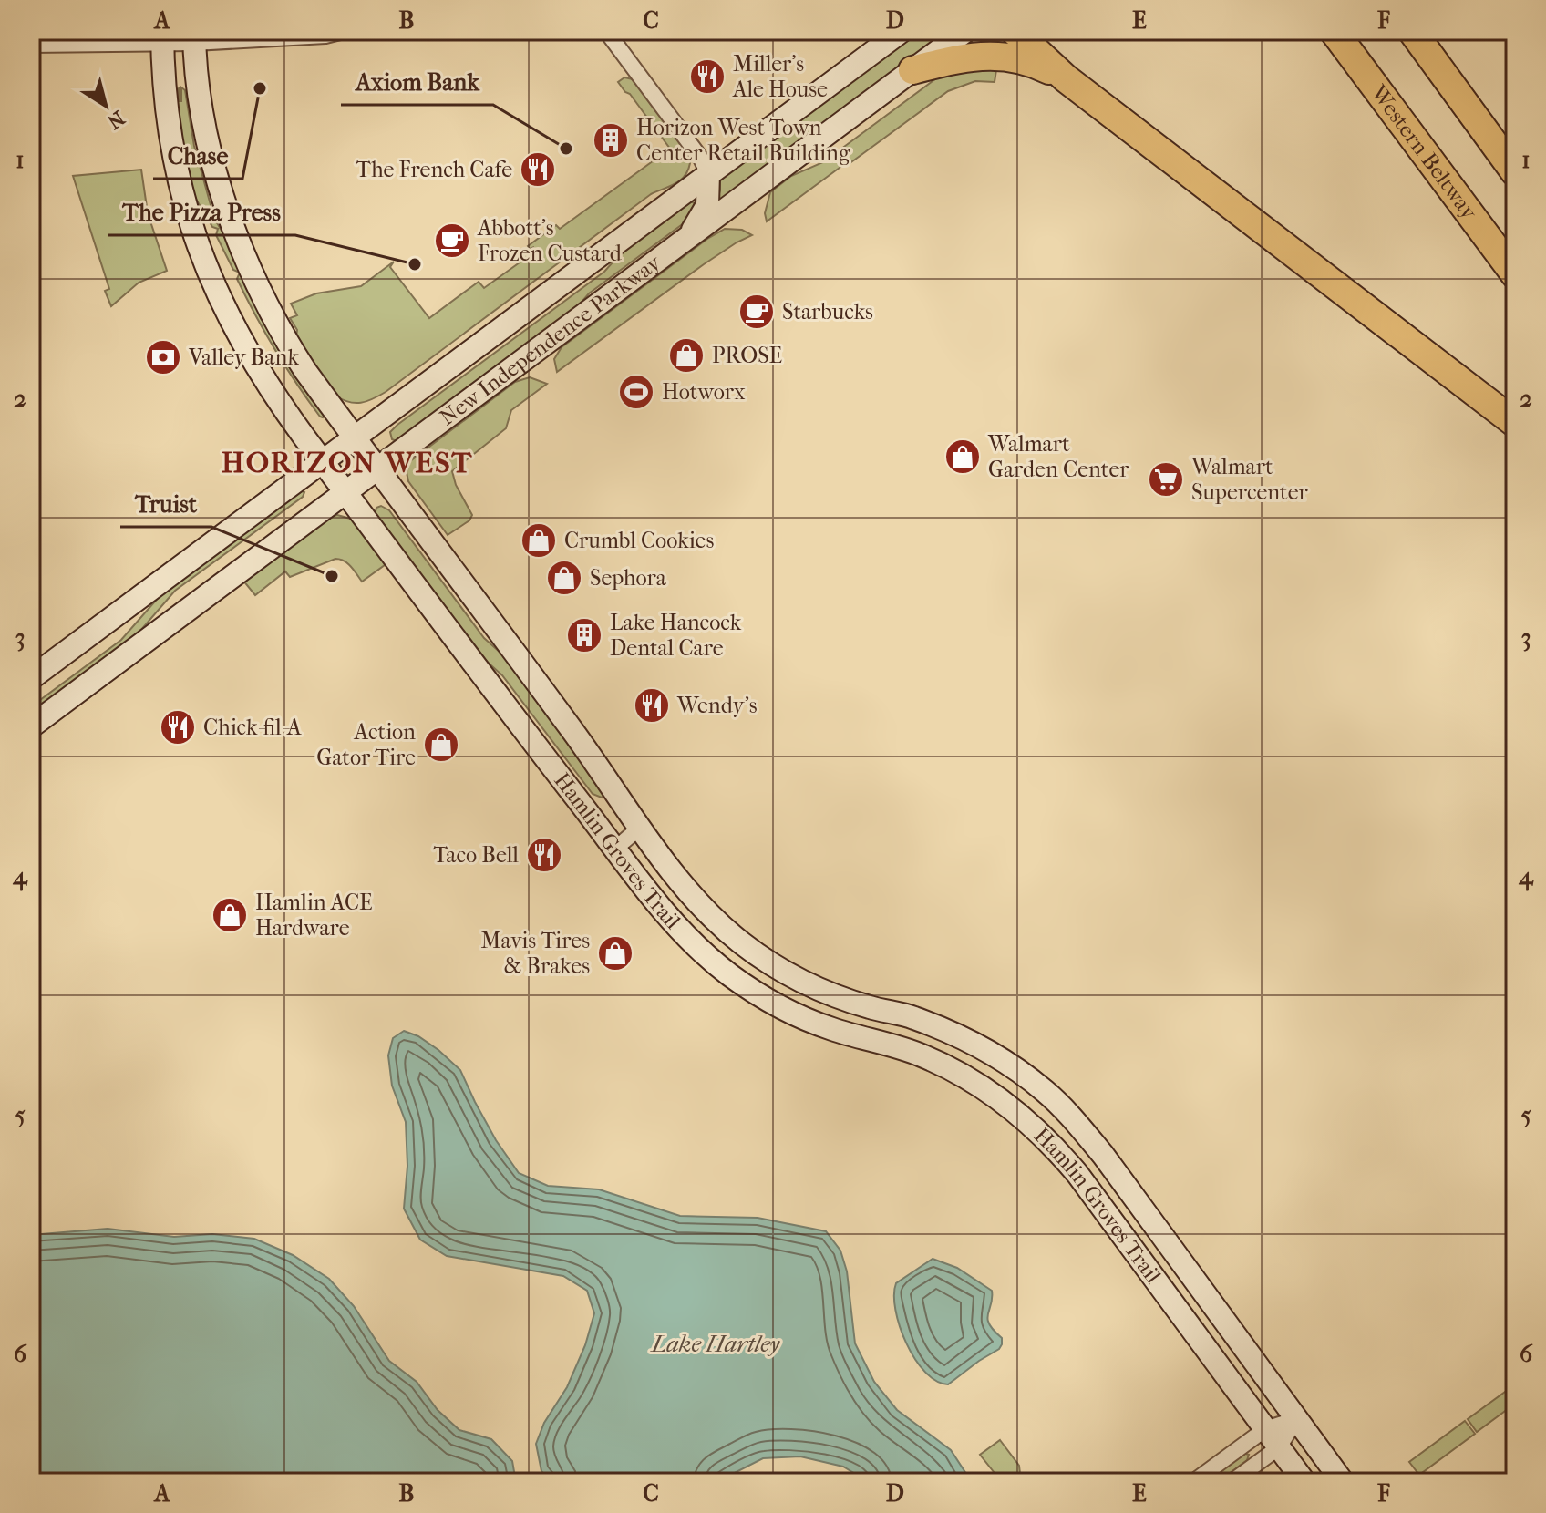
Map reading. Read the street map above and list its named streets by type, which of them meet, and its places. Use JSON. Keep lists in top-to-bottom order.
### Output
{
  "streets": {
    "highway": ["Western Beltway"],
    "street": ["New Independence Parkway", "Hamlin Groves Trail"]
  },
  "crossings": [
    ["New Independence Parkway", "Hamlin Groves Trail"]
  ],
  "districts": ["HORIZON WEST"],
  "water": ["Lake Hartley"],
  "places": {
    "restaurant": [
      "Miller's Ale House",
      "The French Cafe",
      "Wendy's",
      "Chick-fil-A",
      "Taco Bell"
    ],
    "other": [
      "Chase",
      "Axiom Bank",
      "The Pizza Press",
      "Truist"
    ],
    "building": ["Horizon West Town Center Retail Building", "Lake Hancock Dental Care"],
    "cafe": ["Abbott's Frozen Custard", "Starbucks"],
    "shop": [
      "PROSE",
      "Walmart Garden Center",
      "Crumbl Cookies",
      "Sephora",
      "Action Gator Tire",
      "Hamlin ACE Hardware",
      "Mavis Tires & Brakes"
    ],
    "bank": ["Valley Bank"],
    "sports": ["Hotworx"],
    "supermarket": ["Walmart Supercenter"]
  },
  "north": "bottom right",
  "grid": {
    "columns": [
      "A",
      "B",
      "C",
      "D",
      "E",
      "F"
    ],
    "rows": [
      "1",
      "2",
      "3",
      "4",
      "5",
      "6"
    ]
  }
}
